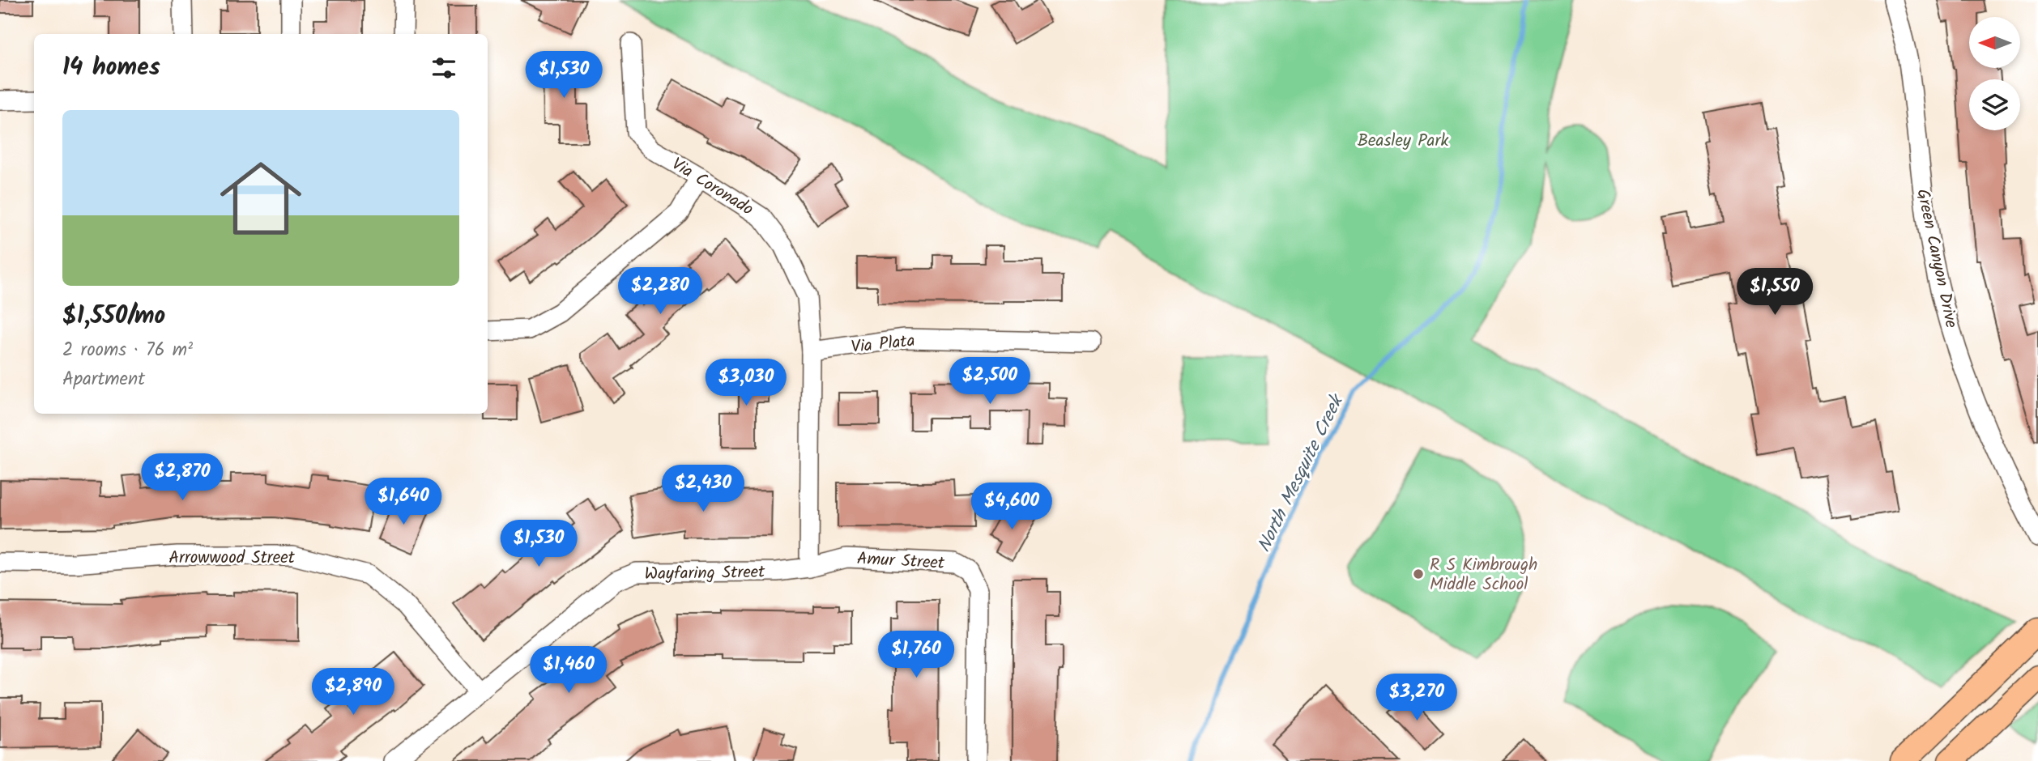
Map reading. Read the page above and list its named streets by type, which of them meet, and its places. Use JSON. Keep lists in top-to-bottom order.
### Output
{
  "streets": {
    "street": [
      "Via Coronado",
      "Green Canyon Drive",
      "Via Plata",
      "Arrowwood Street",
      "Amur Street",
      "Wayfaring Street"
    ]
  },
  "crossings": [
    ["Via Coronado", "Via Plata"],
    ["Via Coronado", "Amur Street"],
    ["Via Coronado", "Wayfaring Street"],
    ["Arrowwood Street", "Wayfaring Street"],
    ["Amur Street", "Wayfaring Street"]
  ],
  "water": ["North Mesquite Creek"],
  "parks": ["Beasley Park"],
  "places": ["R S Kimbrough Middle School"],
  "north": "left",
  "page": {
    "heading": "14 homes",
    "price": [
      "$1,530",
      "$2,280",
      "$1,550",
      "$2,500",
      "$3,030",
      "$2,870",
      "$2,430",
      "$1,640",
      "$4,600",
      "$1,530",
      "$1,760",
      "$1,460",
      "$2,890",
      "$3,270"
    ],
    "list": [
      {
        "name": "$1,550/mo",
        "note": "2 rooms · 76 m² · Apartment"
      }
    ]
  }
}
